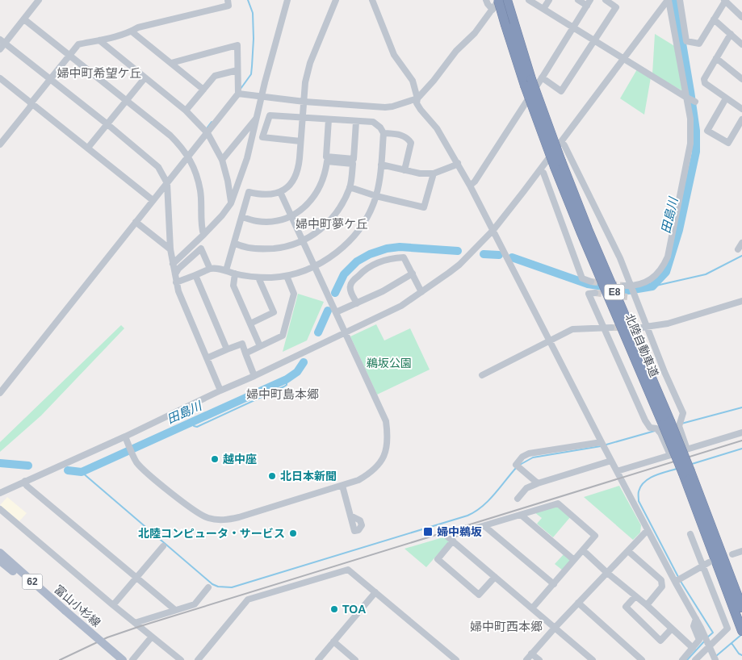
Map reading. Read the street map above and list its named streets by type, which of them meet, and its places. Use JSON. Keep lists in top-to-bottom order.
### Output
{
  "streets": {
    "highway": ["E8", "北陸自動車道"],
    "main road": ["62", "富山小杉線"]
  },
  "districts": [
    "婦中町希望ケ丘",
    "婦中町夢ケ丘",
    "婦中町島本郷",
    "婦中町西本郷"
  ],
  "water": ["田島川"],
  "parks": ["鵜坂公園"],
  "places": {
    "other": [
      "越中座",
      "北日本新聞",
      "北陸コンピュータ・サービス",
      "TOA"
    ],
    "transit": ["婦中鵜坂"]
  }
}
